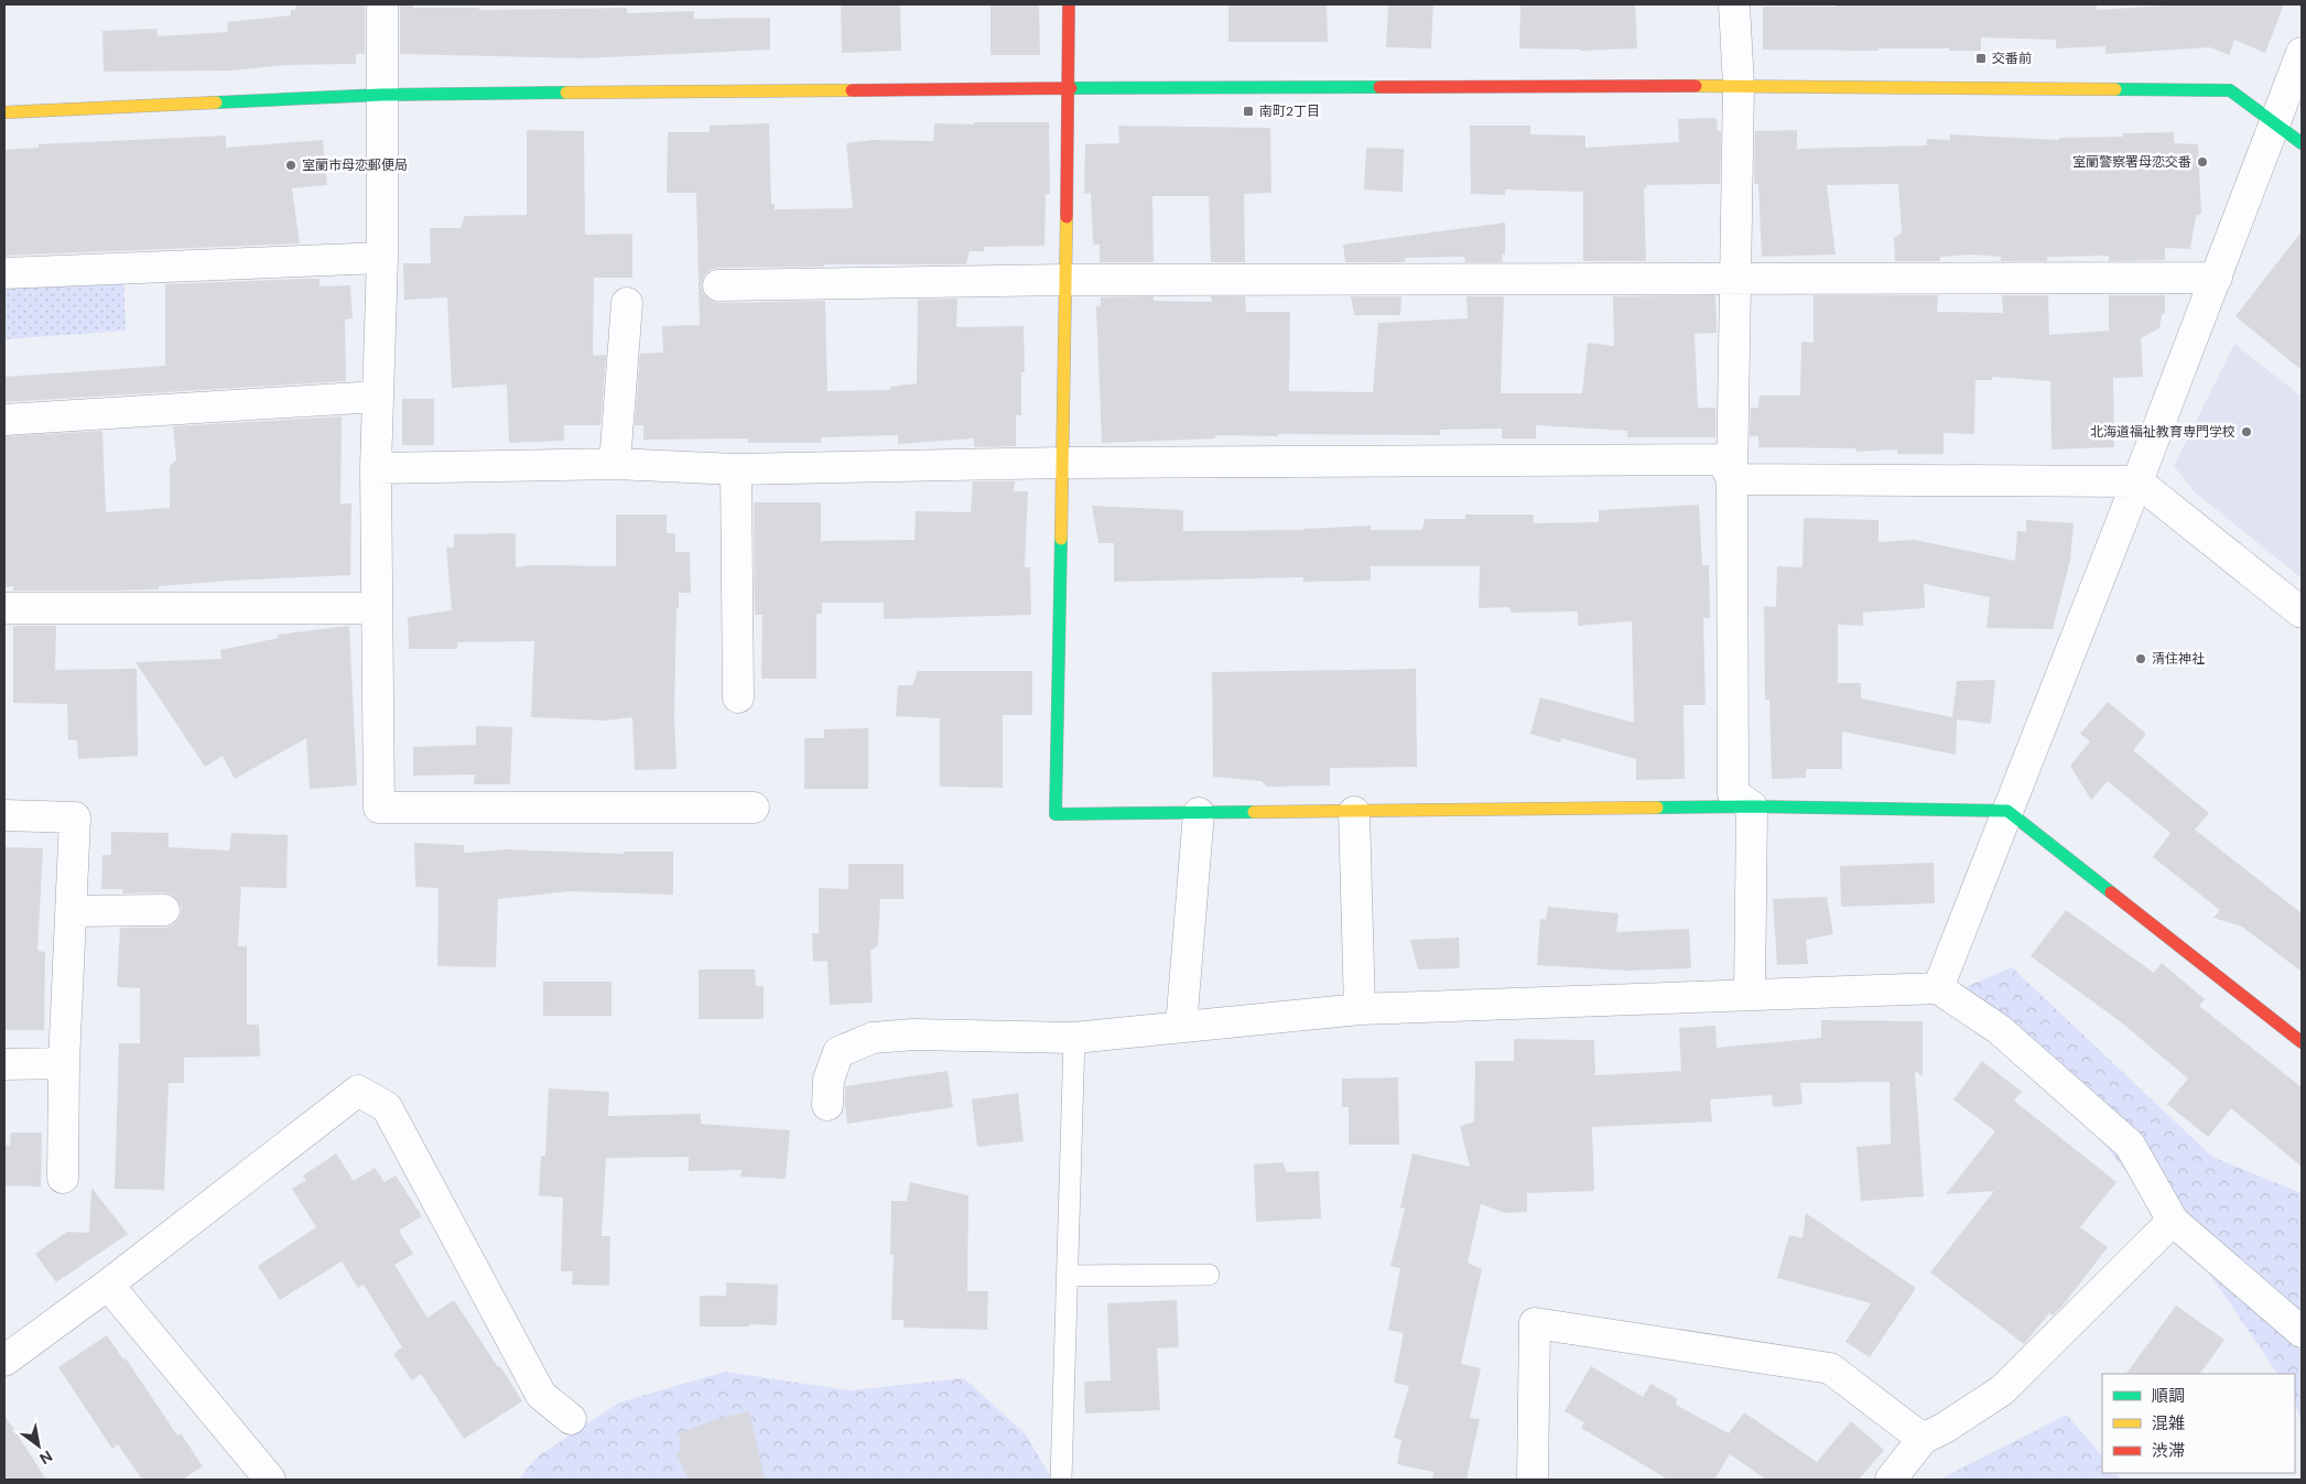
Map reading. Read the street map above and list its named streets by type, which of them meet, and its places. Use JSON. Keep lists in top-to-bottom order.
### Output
{
  "places": {
    "transit": ["交番前", "南町2丁目"],
    "other": [
      "室蘭警察署母恋交番",
      "室蘭市母恋郵便局",
      "北海道福祉教育専門学校",
      "清住神社"
    ]
  },
  "legend": ["順調", "混雑", "渋滞"],
  "north": "bottom right"
}
